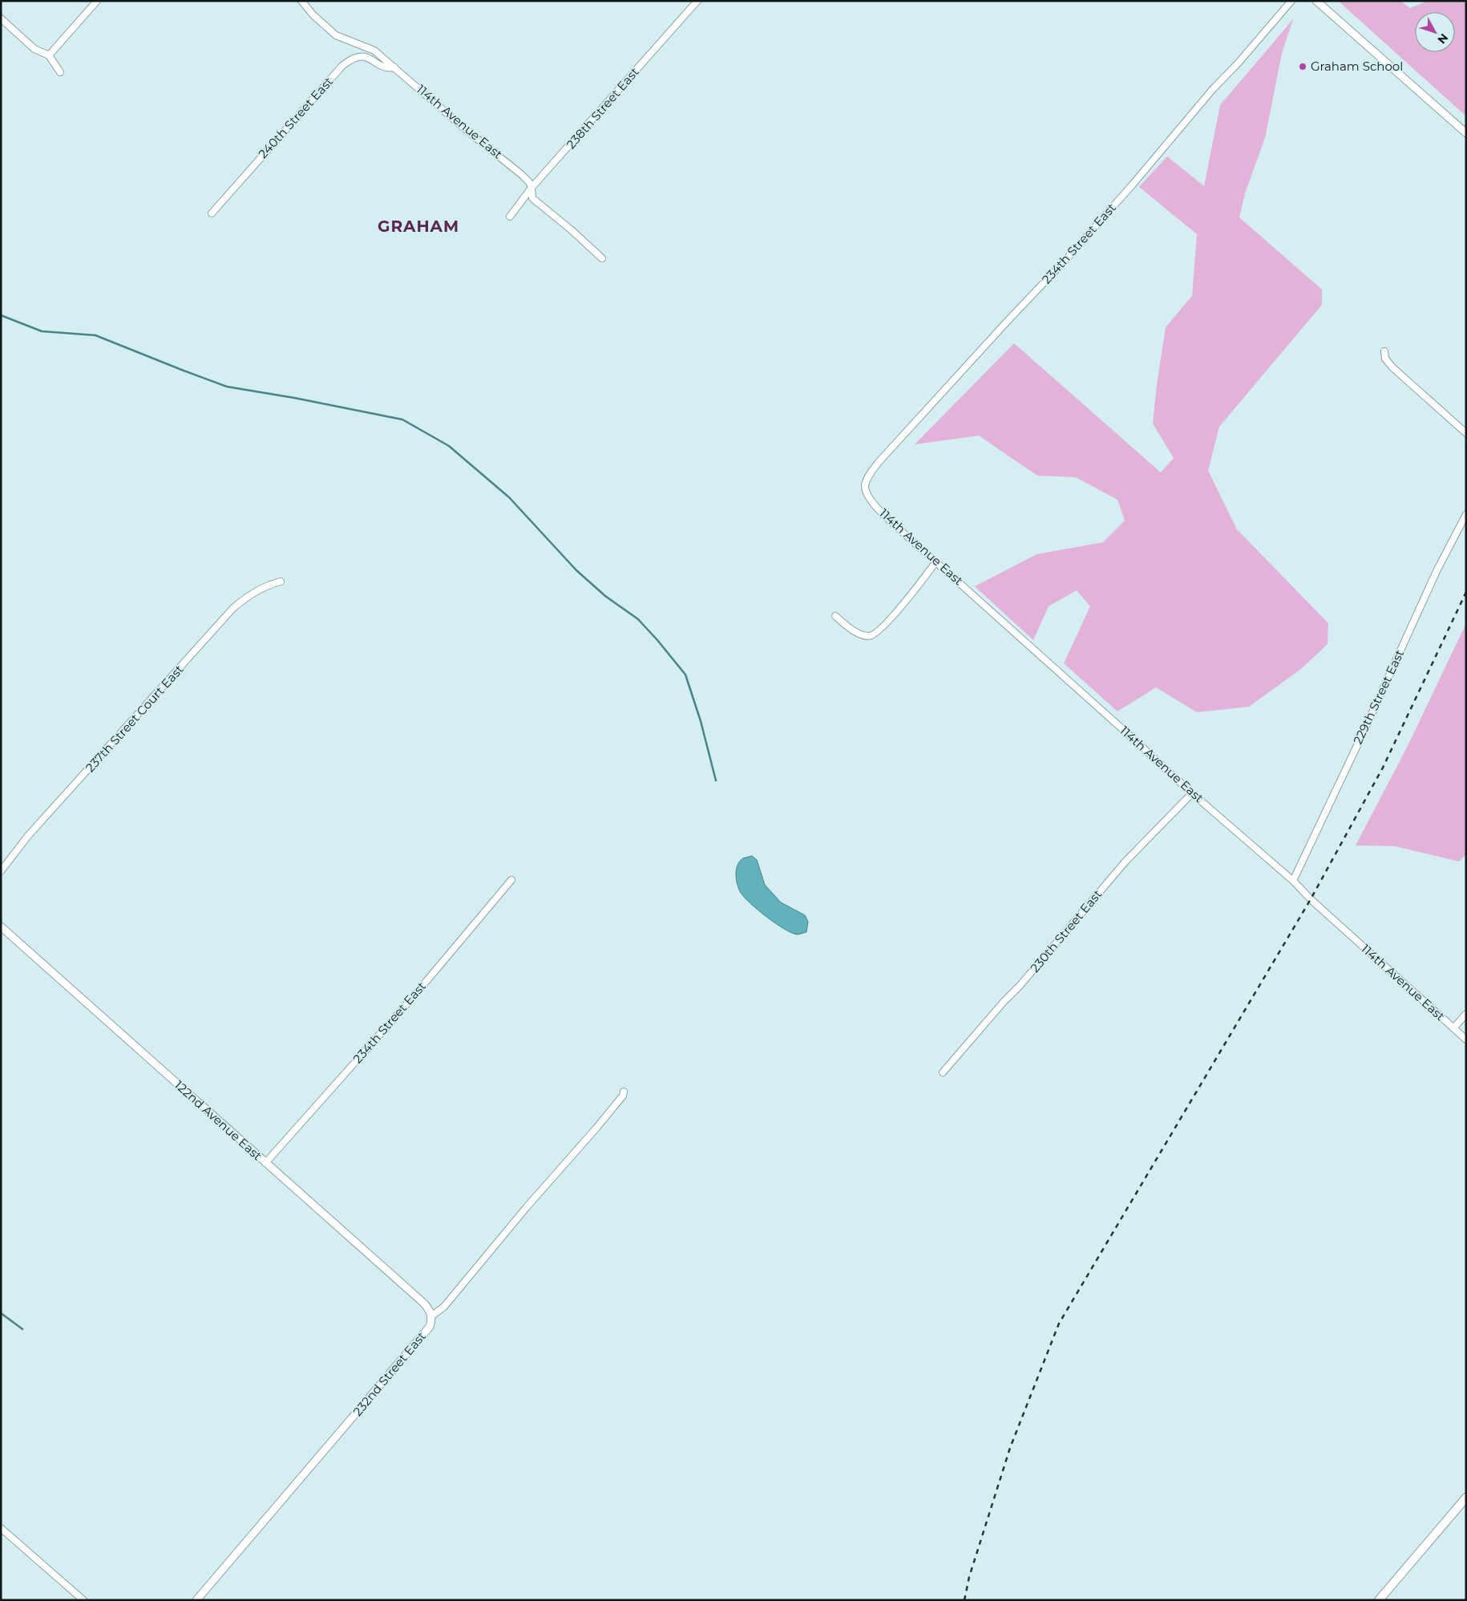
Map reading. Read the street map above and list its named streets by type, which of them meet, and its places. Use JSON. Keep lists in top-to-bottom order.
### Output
{
  "streets": {
    "street": [
      "238th Street East",
      "240th Street East",
      "114th Avenue East",
      "234th Street East",
      "229th Street East",
      "237th Street Court East",
      "230th Street East",
      "122nd Avenue East",
      "232nd Street East"
    ]
  },
  "crossings": [
    ["238th Street East", "114th Avenue East"],
    ["240th Street East", "114th Avenue East"],
    ["114th Avenue East", "234th Street East"],
    ["114th Avenue East", "229th Street East"],
    ["114th Avenue East", "230th Street East"],
    ["234th Street East", "122nd Avenue East"],
    ["122nd Avenue East", "232nd Street East"]
  ],
  "districts": ["GRAHAM"],
  "places": ["Graham School"],
  "north": "bottom right"
}
